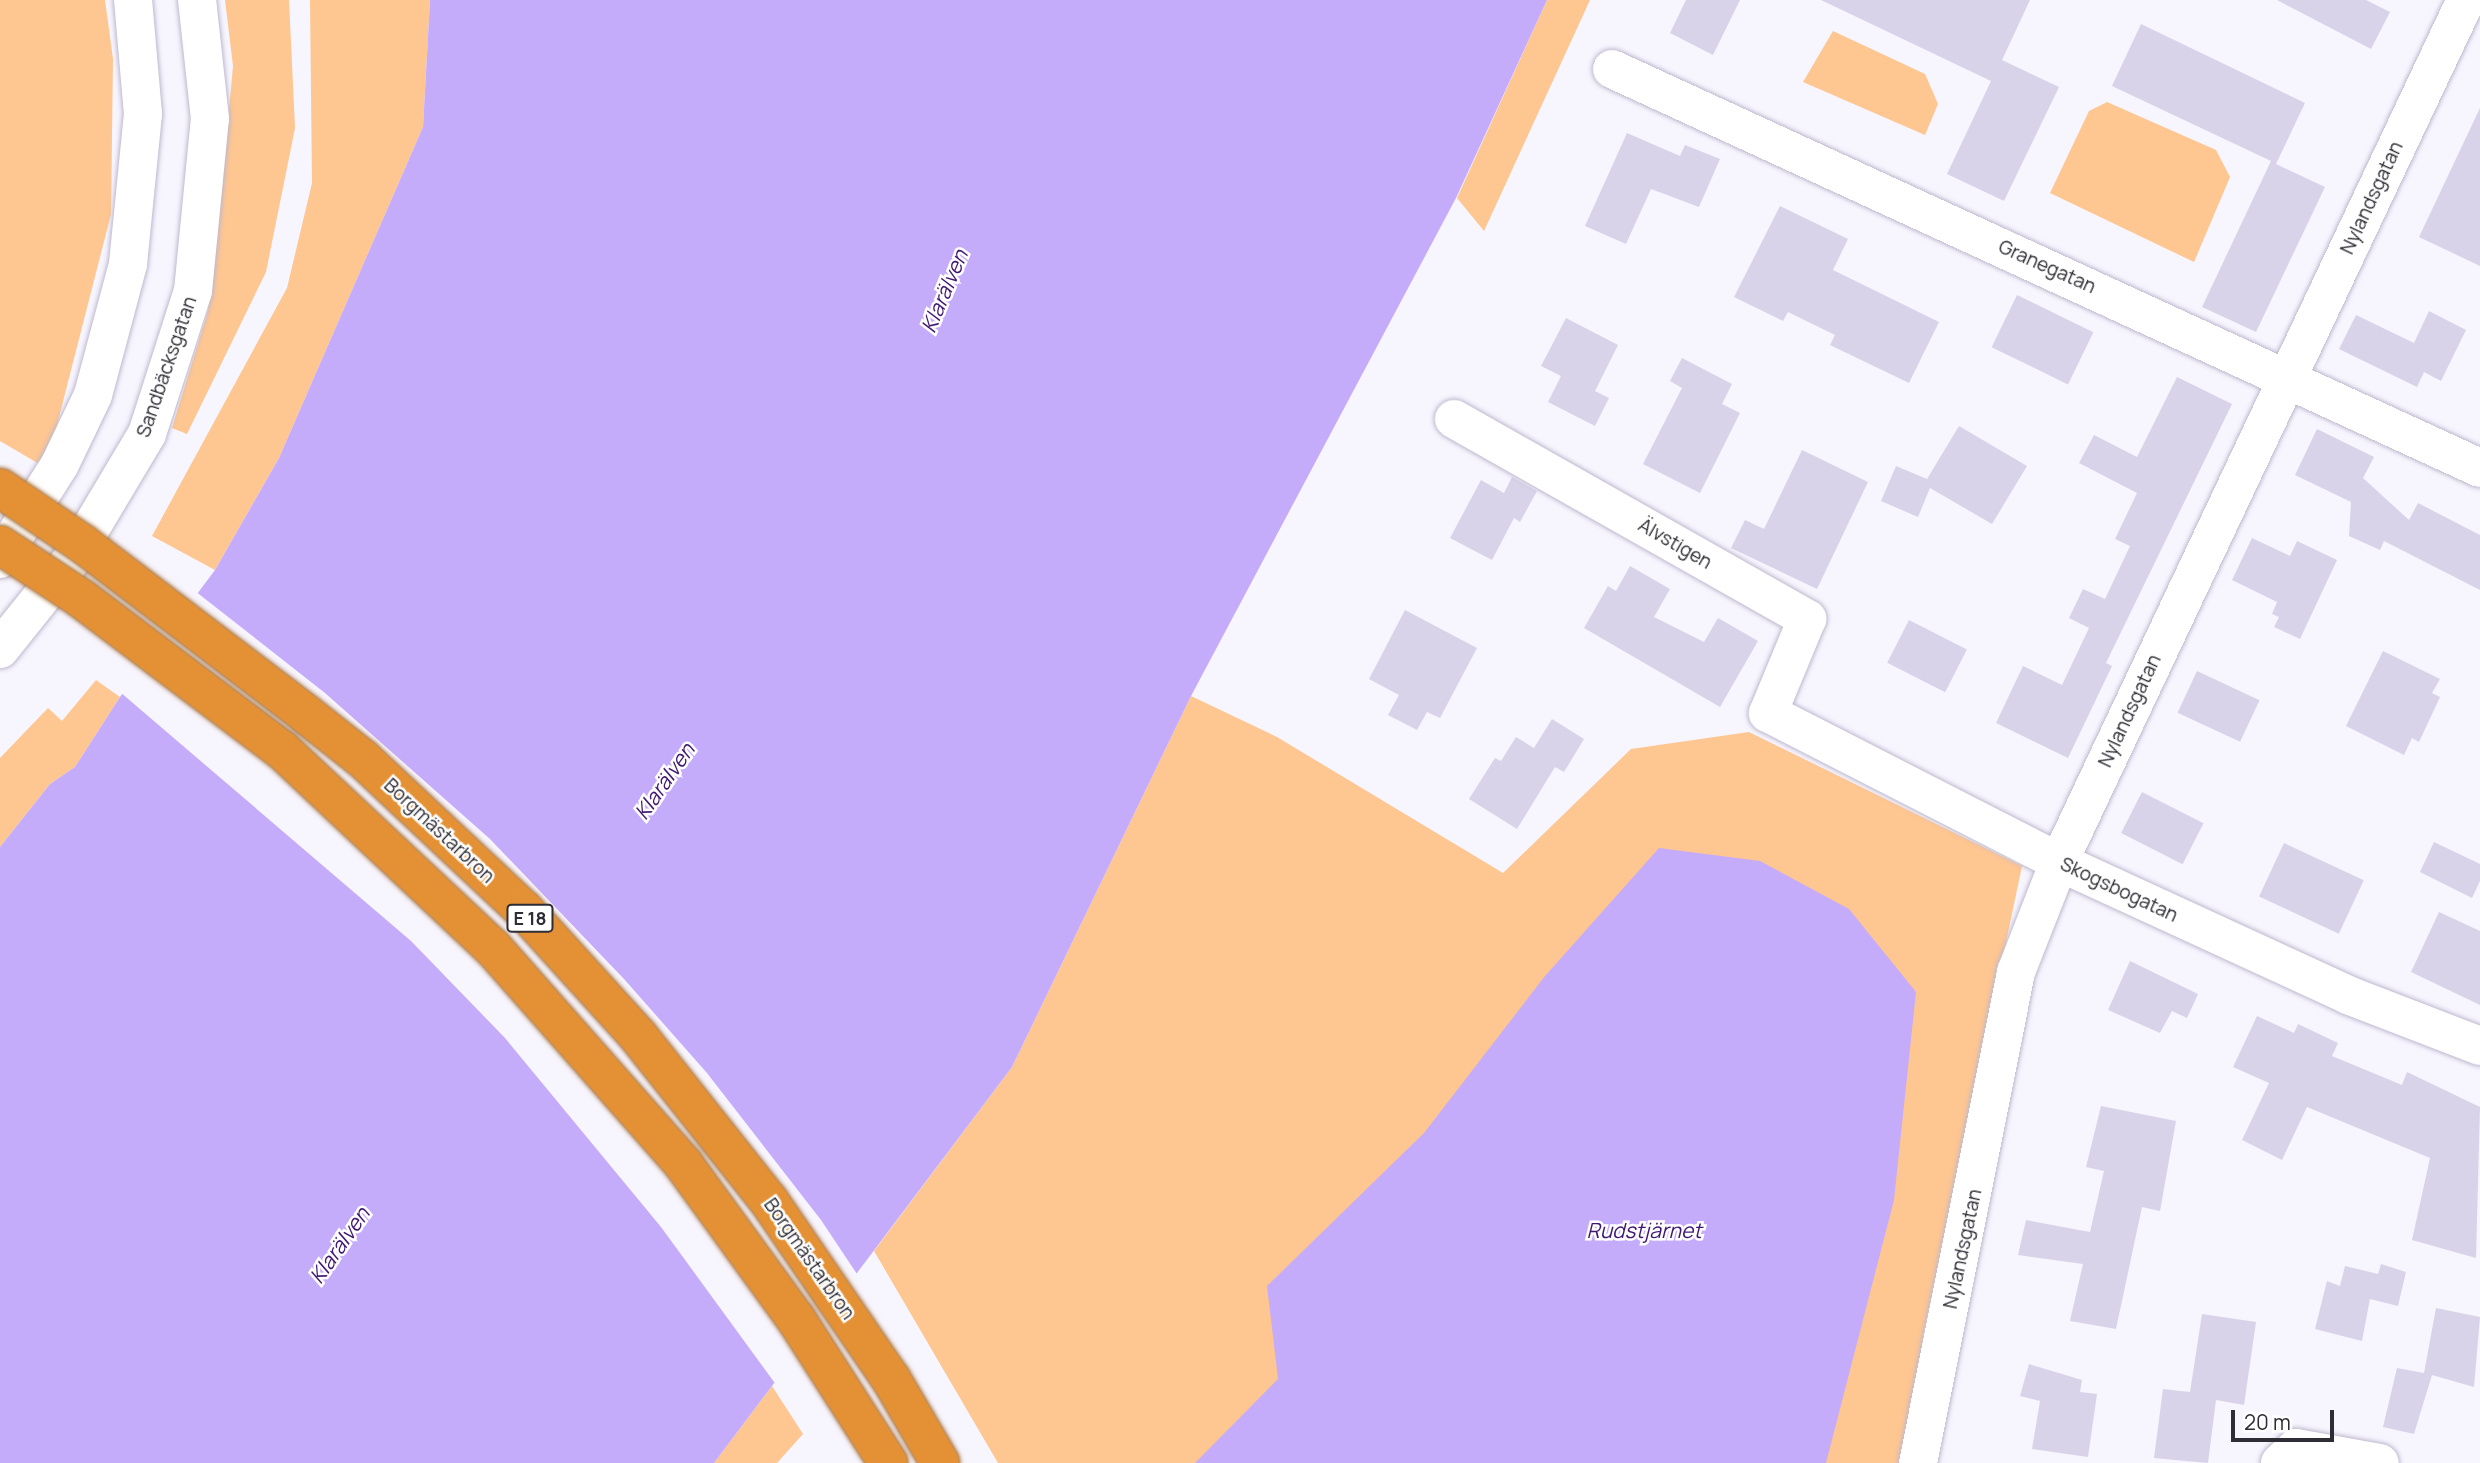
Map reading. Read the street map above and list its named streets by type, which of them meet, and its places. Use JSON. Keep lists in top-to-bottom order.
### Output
{
  "streets": {
    "highway": ["Borgmästarbron", "E 18"],
    "street": [
      "Nylandsgatan",
      "Granegatan",
      "Sandbäcksgatan",
      "Älvstigen",
      "Skogsbogatan"
    ]
  },
  "crossings": [
    ["Nylandsgatan", "Granegatan"],
    ["Nylandsgatan", "Skogsbogatan"],
    ["Älvstigen", "Skogsbogatan"]
  ],
  "water": ["Klarälven", "Rudstjärnet"],
  "scale_bar": "20 m"
}
